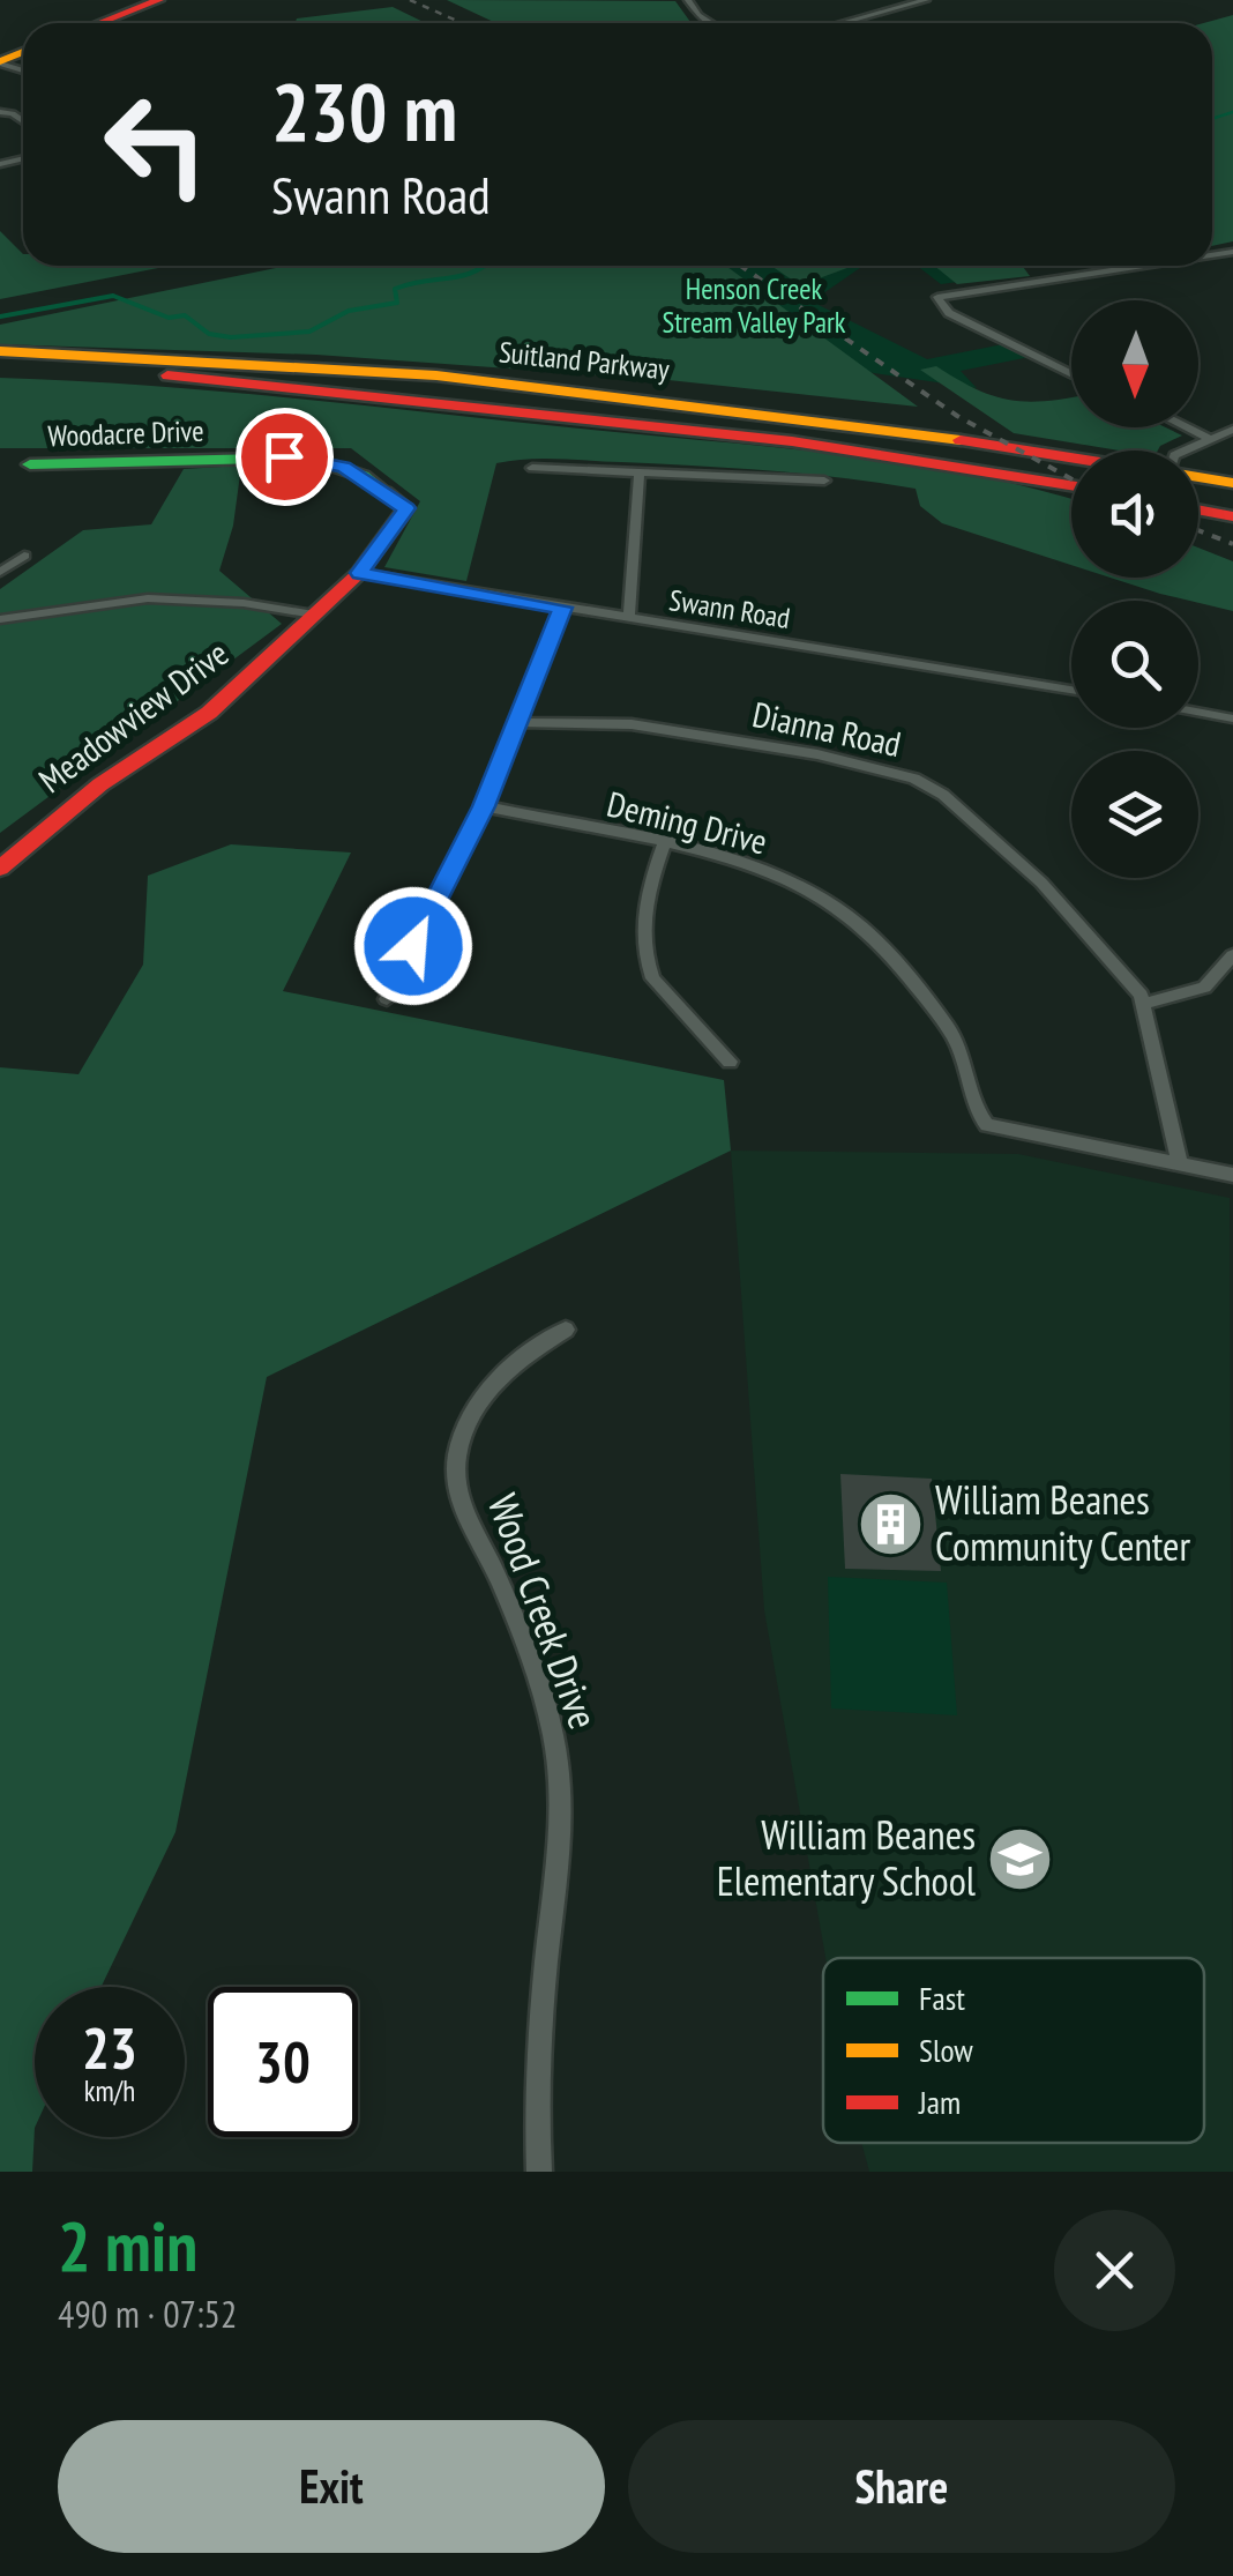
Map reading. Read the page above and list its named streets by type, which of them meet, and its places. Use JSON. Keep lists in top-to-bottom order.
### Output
{
  "streets": {
    "main road": ["Suitland Parkway", "Woodacre Drive", "Meadowview Drive"],
    "street": [
      "Swann Road",
      "Dianna Road",
      "Deming Drive",
      "Wood Creek Drive"
    ]
  },
  "crossings": [
    ["Woodacre Drive", "Swann Road"],
    ["Woodacre Drive", "Meadowview Drive"],
    ["Swann Road", "Meadowview Drive"],
    ["Dianna Road", "Deming Drive"]
  ],
  "parks": ["Henson Creek Stream Valley Park"],
  "places": {
    "building": ["William Beanes Community Center"],
    "school or university": ["William Beanes Elementary School"]
  },
  "legend": ["Fast", "Slow", "Jam"],
  "north": "bottom",
  "page": {
    "turn": ["230 m", "Swann Road"],
    "speed": "23 km/h",
    "limit": "30",
    "heading": ["2 min", "490 m · 07:52"],
    "buttons": ["Exit", "Share"]
  }
}
